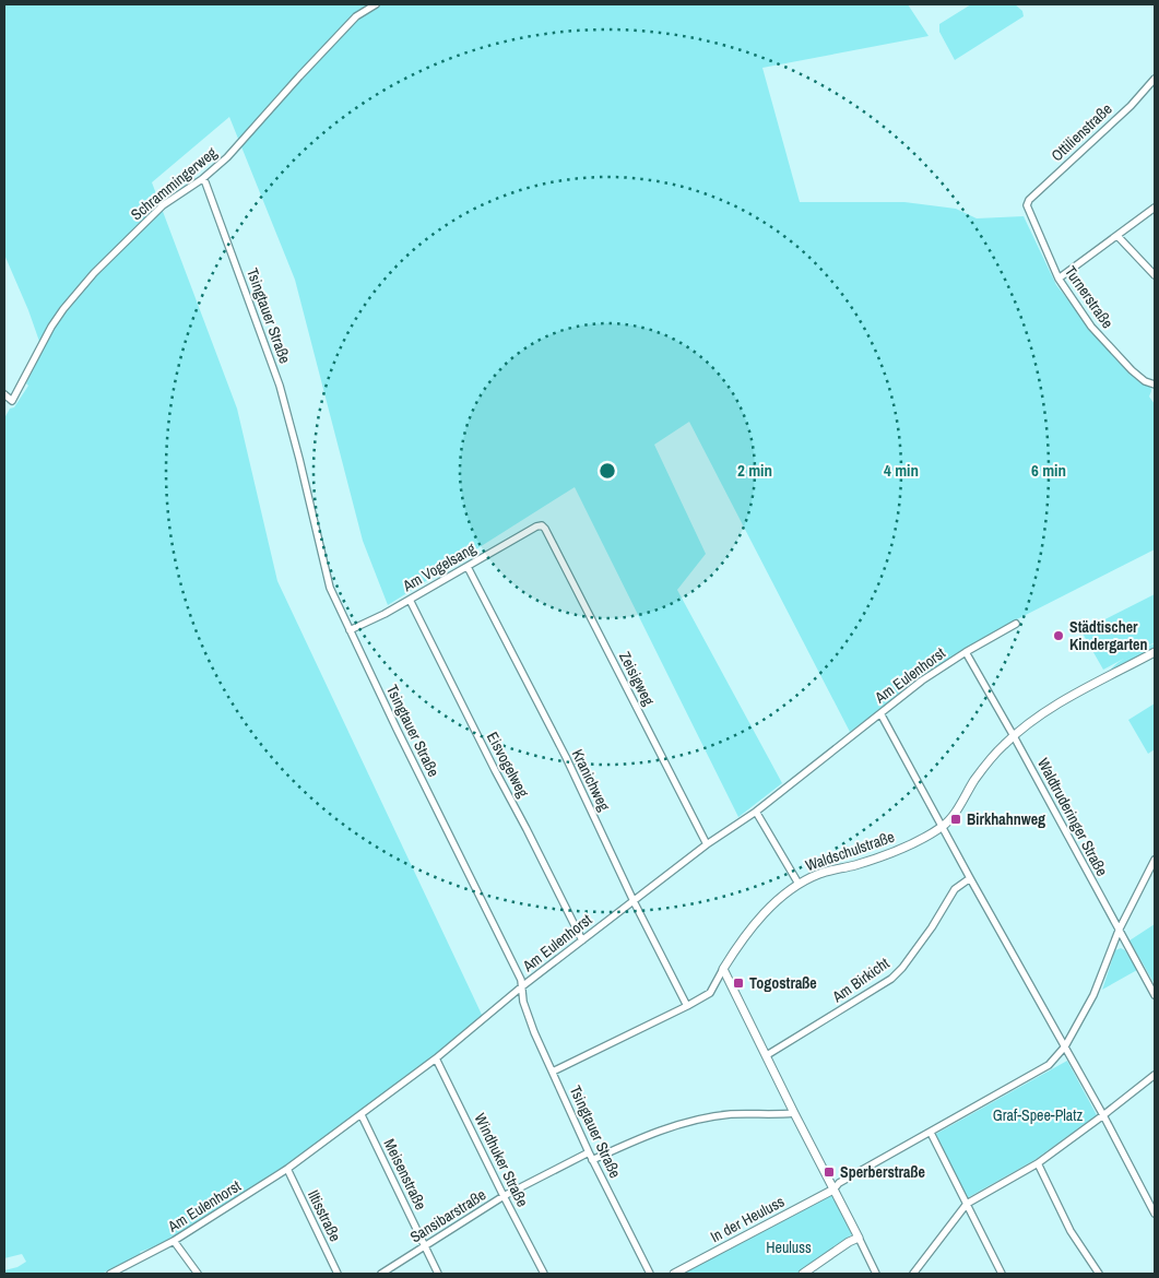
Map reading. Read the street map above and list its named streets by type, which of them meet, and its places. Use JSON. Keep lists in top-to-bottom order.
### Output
{
  "streets": {
    "street": [
      "Ottilienstraße",
      "Schrammingerweg",
      "Turnerstraße",
      "Tsingtauer Straße",
      "Am Vogelsang",
      "Am Eulenhorst",
      "Zeisigweg",
      "Eisvogelweg",
      "Kranichweg",
      "Waldtruderinger Straße",
      "Waldschulstraße",
      "Am Birkicht",
      "Windhuker Straße",
      "Meisenstraße",
      "Iltisstraße",
      "Sansibarstraße",
      "In der Heuluss"
    ]
  },
  "crossings": [
    ["Ottilienstraße", "Turnerstraße"],
    ["Schrammingerweg", "Tsingtauer Straße"],
    ["Tsingtauer Straße", "Am Vogelsang"],
    ["Tsingtauer Straße", "Am Eulenhorst"],
    ["Tsingtauer Straße", "Waldschulstraße"],
    ["Tsingtauer Straße", "Sansibarstraße"],
    ["Am Vogelsang", "Zeisigweg"],
    ["Am Vogelsang", "Eisvogelweg"],
    ["Am Vogelsang", "Kranichweg"],
    ["Am Eulenhorst", "Zeisigweg"],
    ["Am Eulenhorst", "Eisvogelweg"],
    ["Am Eulenhorst", "Kranichweg"],
    ["Am Eulenhorst", "Waldtruderinger Straße"],
    ["Am Eulenhorst", "Windhuker Straße"],
    ["Am Eulenhorst", "Meisenstraße"],
    ["Am Eulenhorst", "Iltisstraße"],
    ["Kranichweg", "Waldschulstraße"],
    ["Waldtruderinger Straße", "Waldschulstraße"],
    ["Windhuker Straße", "Sansibarstraße"],
    ["Meisenstraße", "Sansibarstraße"]
  ],
  "parks": ["Graf-Spee-Platz", "Heuluss"],
  "places": {
    "other": ["Städtischer Kindergarten"],
    "transit": ["Birkhahnweg", "Togostraße", "Sperberstraße"]
  },
  "rings": ["2 min", "4 min", "6 min"]
}
